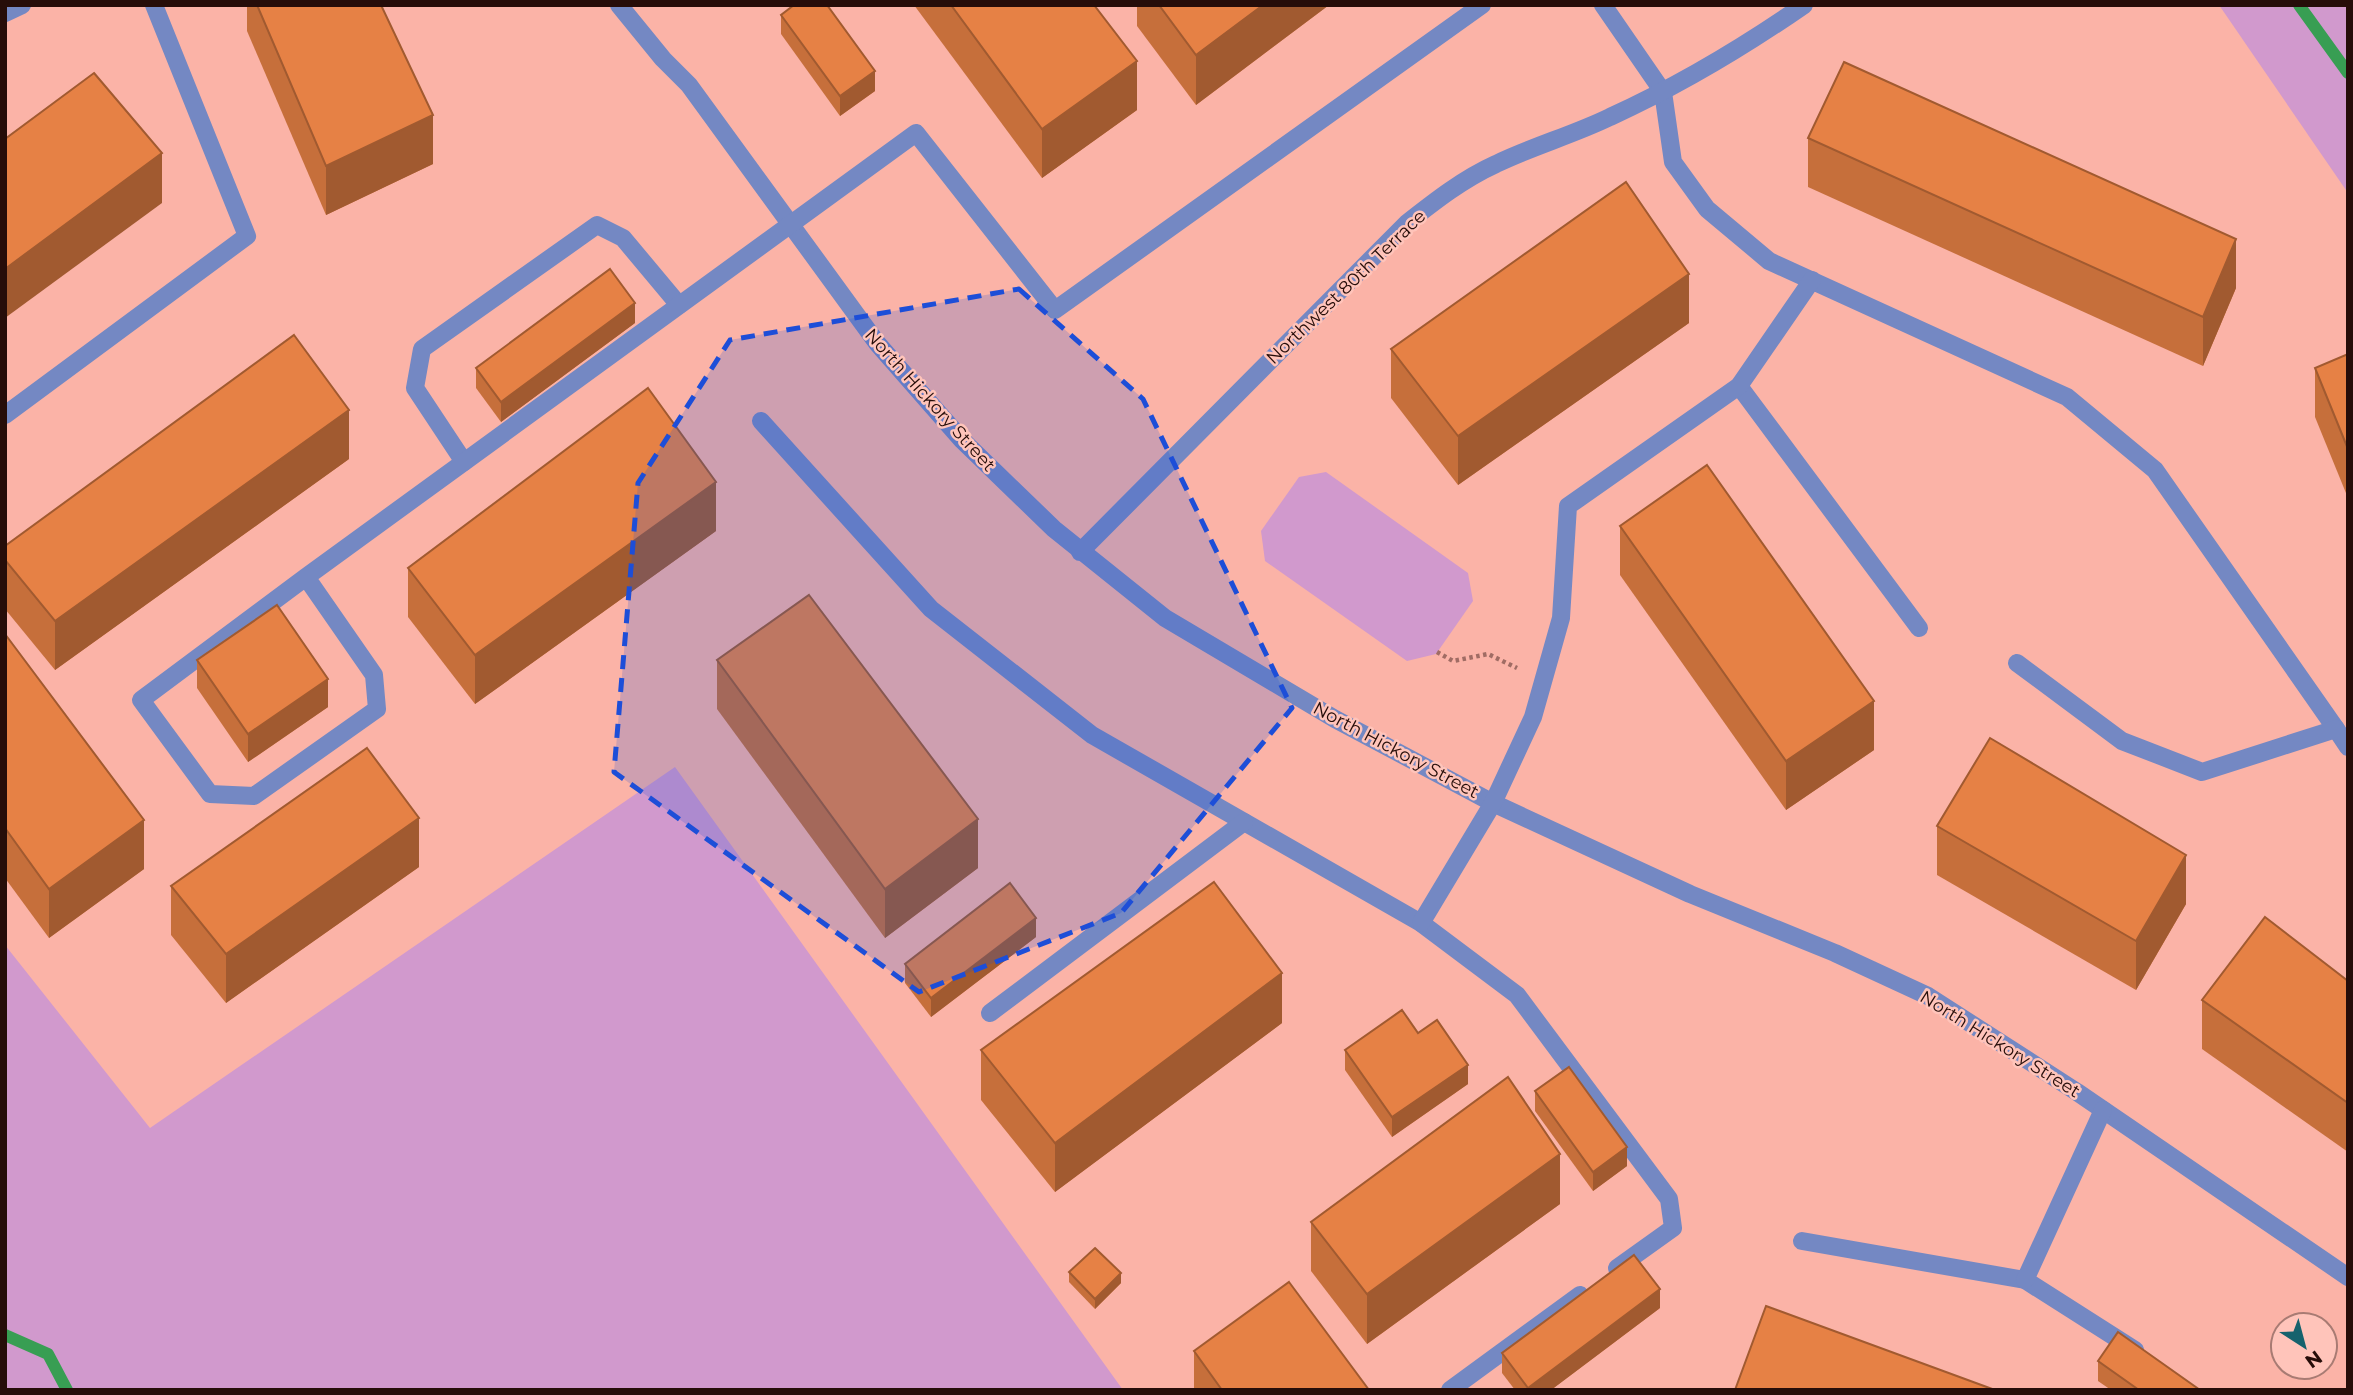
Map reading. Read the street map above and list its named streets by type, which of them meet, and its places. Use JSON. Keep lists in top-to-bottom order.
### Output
{
  "streets": {
    "street": ["Northwest 80th Terrace", "North Hickory Street"]
  },
  "crossings": [
    ["Northwest 80th Terrace", "North Hickory Street"]
  ],
  "north": "bottom right"
}
